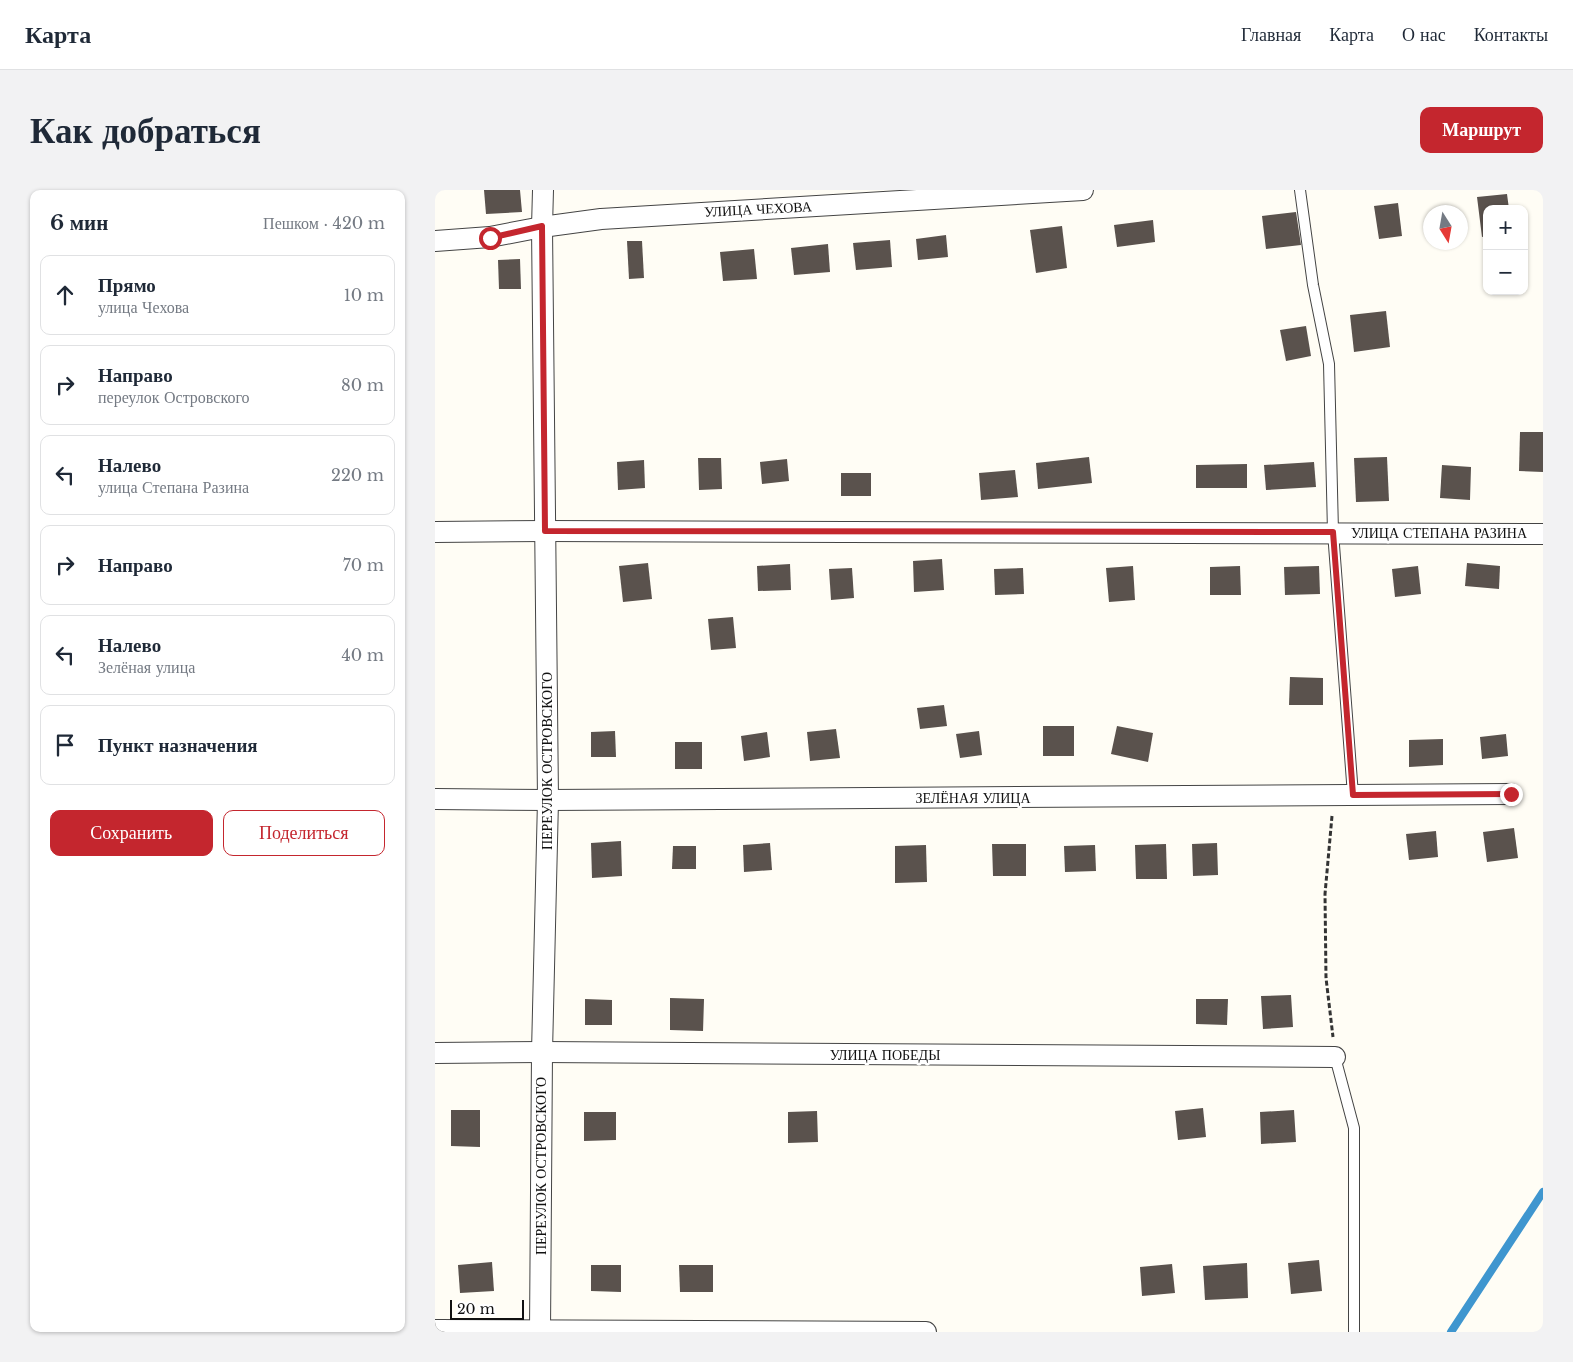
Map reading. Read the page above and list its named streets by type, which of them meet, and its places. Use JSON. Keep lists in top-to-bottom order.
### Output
{
  "streets": {
    "street": [
      "УЛИЦА ЧЕХОВА",
      "УЛИЦА СТЕПАНА РАЗИНА",
      "ПЕРЕУЛОК ОСТРОВСКОГО",
      "ЗЕЛЁНАЯ УЛИЦА",
      "УЛИЦА ПОБЕДЫ"
    ]
  },
  "crossings": [
    ["УЛИЦА ЧЕХОВА", "ПЕРЕУЛОК ОСТРОВСКОГО"],
    ["УЛИЦА СТЕПАНА РАЗИНА", "ПЕРЕУЛОК ОСТРОВСКОГО"],
    ["ПЕРЕУЛОК ОСТРОВСКОГО", "ЗЕЛЁНАЯ УЛИЦА"],
    ["ПЕРЕУЛОК ОСТРОВСКОГО", "УЛИЦА ПОБЕДЫ"]
  ],
  "scale_bar": "20 m",
  "north": "bottom",
  "page": {
    "header": "Карта",
    "nav": [
      "Главная",
      "Карта",
      "О нас",
      "Контакты"
    ],
    "buttons": [
      "Маршрут",
      ["Сохранить", "Поделиться"]
    ],
    "title": "Как добраться",
    "heading": ["6 мин", "Пешком · 420 m"],
    "map_buttons": ["+", "−"],
    "list": [
      ["Прямо", "улица Чехова", "10 m"],
      ["Направо", "переулок Островского", "80 m"],
      ["Налево", "улица Степана Разина", "220 m"],
      ["Направо", "70 m"],
      ["Налево", "Зелёная улица", "40 m"],
      "Пункт назначения"
    ],
    "scale": "20 m"
  }
}
